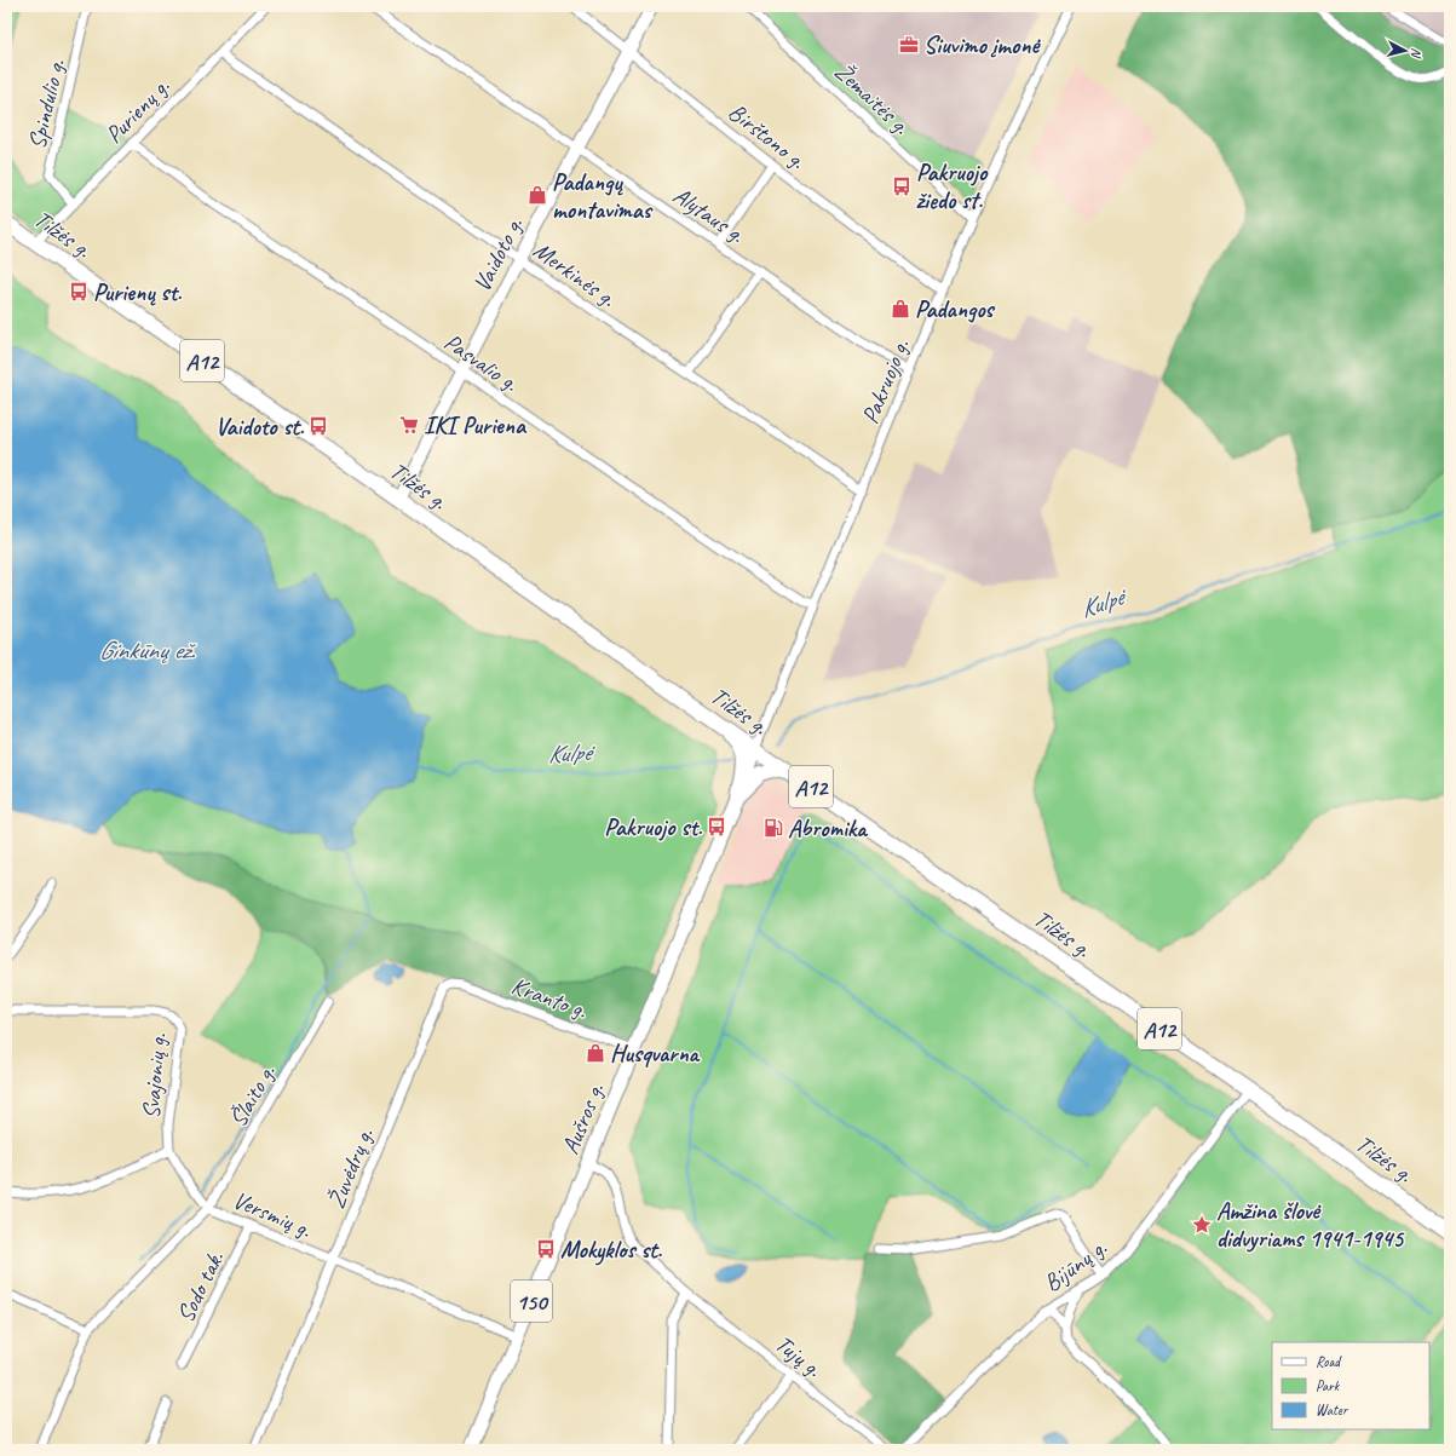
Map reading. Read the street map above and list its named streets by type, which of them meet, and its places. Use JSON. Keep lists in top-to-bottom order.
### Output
{
  "streets": {
    "highway": ["Tilžės g.", "A12"],
    "main road": ["Vaidoto g.", "Aušros g.", "150"],
    "street": [
      "Žemaitės g.",
      "Spindulio g.",
      "Purienų g.",
      "Birštono g.",
      "Alytaus g.",
      "Merkinės g.",
      "Pasvalio g.",
      "Pakruojo g.",
      "Kranto g.",
      "Svajonių g.",
      "Šlaito g.",
      "Žuvėdrų g.",
      "Versmių g.",
      "Bijūnų g.",
      "Sodo tak.",
      "Tujų g."
    ]
  },
  "crossings": [
    ["Žemaitės g.", "Pakruojo g."],
    ["Spindulio g.", "Purienų g."],
    ["Purienų g.", "Tilžės g."],
    ["Purienų g.", "Merkinės g."],
    ["Purienų g.", "Pasvalio g."],
    ["Birštono g.", "Vaidoto g."],
    ["Birštono g.", "Pakruojo g."],
    ["Alytaus g.", "Vaidoto g."],
    ["Alytaus g.", "Pakruojo g."],
    ["Tilžės g.", "Vaidoto g."],
    ["Tilžės g.", "Pakruojo g."],
    ["Tilžės g.", "Aušros g."],
    ["Tilžės g.", "Bijūnų g."],
    ["Vaidoto g.", "Merkinės g."],
    ["Vaidoto g.", "Pasvalio g."],
    ["Merkinės g.", "Pakruojo g."],
    ["Pasvalio g.", "Pakruojo g."],
    ["Pakruojo g.", "Aušros g."],
    ["Kranto g.", "Aušros g."],
    ["Kranto g.", "Žuvėdrų g."],
    ["Svajonių g.", "Šlaito g."],
    ["Svajonių g.", "Versmių g."],
    ["Šlaito g.", "Versmių g."],
    ["Aušros g.", "Versmių g."],
    ["Aušros g.", "Tujų g."],
    ["Žuvėdrų g.", "Versmių g."],
    ["Versmių g.", "Sodo tak."]
  ],
  "water": ["Kulpė", "Ginkūnų ež."],
  "places": {
    "office": ["Siuvimo įmonė"],
    "bus stop": [
      "Pakruojo žiedo st.",
      "Purienų st.",
      "Vaidoto st.",
      "Pakruojo st.",
      "Mokyklos st."
    ],
    "shop": ["Padangų montavimas", "Padangos", "Husqvarna"],
    "supermarket": ["IKI Puriena"],
    "fuel station": ["Abromika"],
    "place": ["Amžina šlovė didvyriams 1941-1945"]
  },
  "legend": ["Road", "Park", "Water"],
  "north": "right"
}
